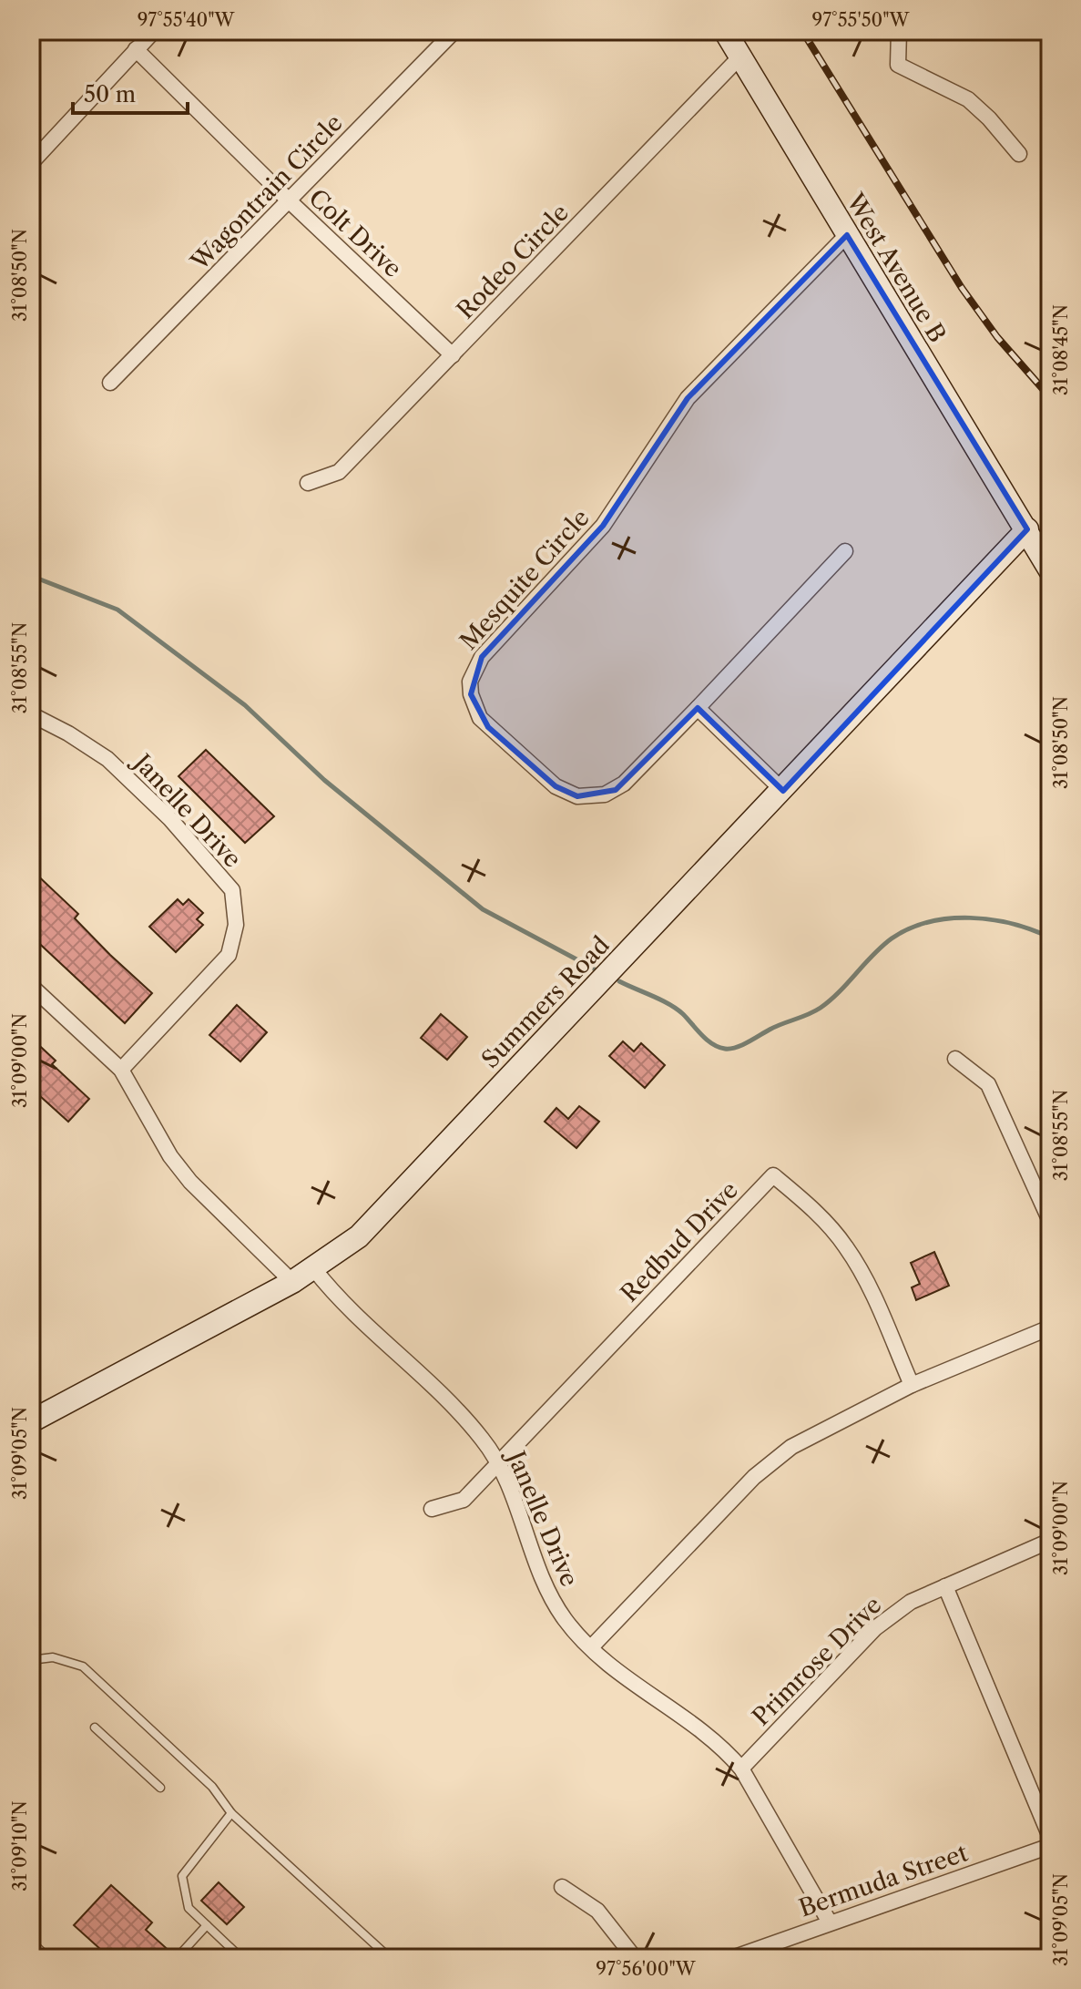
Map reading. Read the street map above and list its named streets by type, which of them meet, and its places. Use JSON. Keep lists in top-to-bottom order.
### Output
{
  "streets": {
    "street": [
      "Wagontrain Circle",
      "Colt Drive",
      "Rodeo Circle",
      "West Avenue B",
      "Mesquite Circle",
      "Janelle Drive",
      "Summers Road",
      "Redbud Drive",
      "Primrose Drive",
      "Bermuda Street"
    ]
  },
  "crossings": [
    ["Wagontrain Circle", "Colt Drive"],
    ["Colt Drive", "Rodeo Circle"],
    ["Rodeo Circle", "West Avenue B"],
    ["West Avenue B", "Mesquite Circle"],
    ["West Avenue B", "Summers Road"],
    ["Janelle Drive", "Summers Road"],
    ["Janelle Drive", "Redbud Drive"],
    ["Janelle Drive", "Primrose Drive"],
    ["Janelle Drive", "Bermuda Street"]
  ],
  "scale_bar": "50 m",
  "coordinates": [
    "97°55'40\"W",
    "97°55'50\"W",
    "31°08'50\"N",
    "31°08'45\"N",
    "31°08'55\"N",
    "31°09'00\"N",
    "31°09'05\"N",
    "31°09'10\"N",
    "97°56'00\"W"
  ]
}
